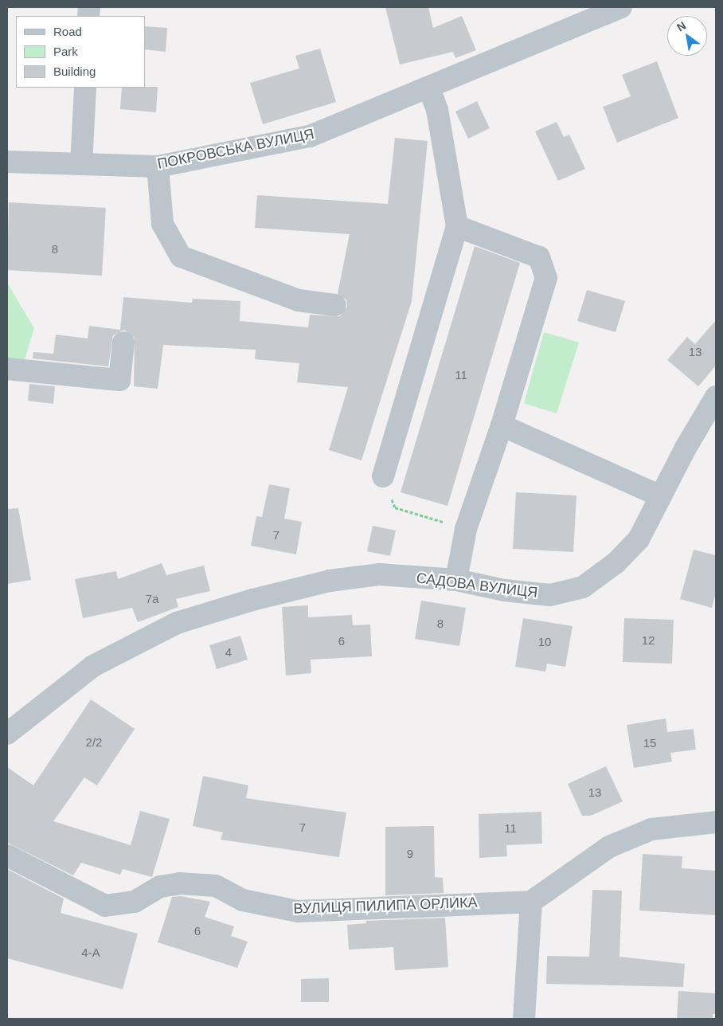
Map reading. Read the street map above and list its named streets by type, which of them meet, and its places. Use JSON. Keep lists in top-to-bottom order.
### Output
{
  "streets": {
    "street": ["ПОКРОВСЬКА ВУЛИЦЯ", "САДОВА ВУЛИЦЯ", "ВУЛИЦЯ ПИЛИПА ОРЛИКА"]
  },
  "house_numbers": [
    "8",
    "13",
    "11",
    "7",
    "7а",
    "8",
    "12",
    "6",
    "10",
    "4",
    "2/2",
    "15",
    "13",
    "7",
    "11",
    "9",
    "6",
    "4-А"
  ],
  "legend": ["Road", "Park", "Building"],
  "north": "top left"
}
